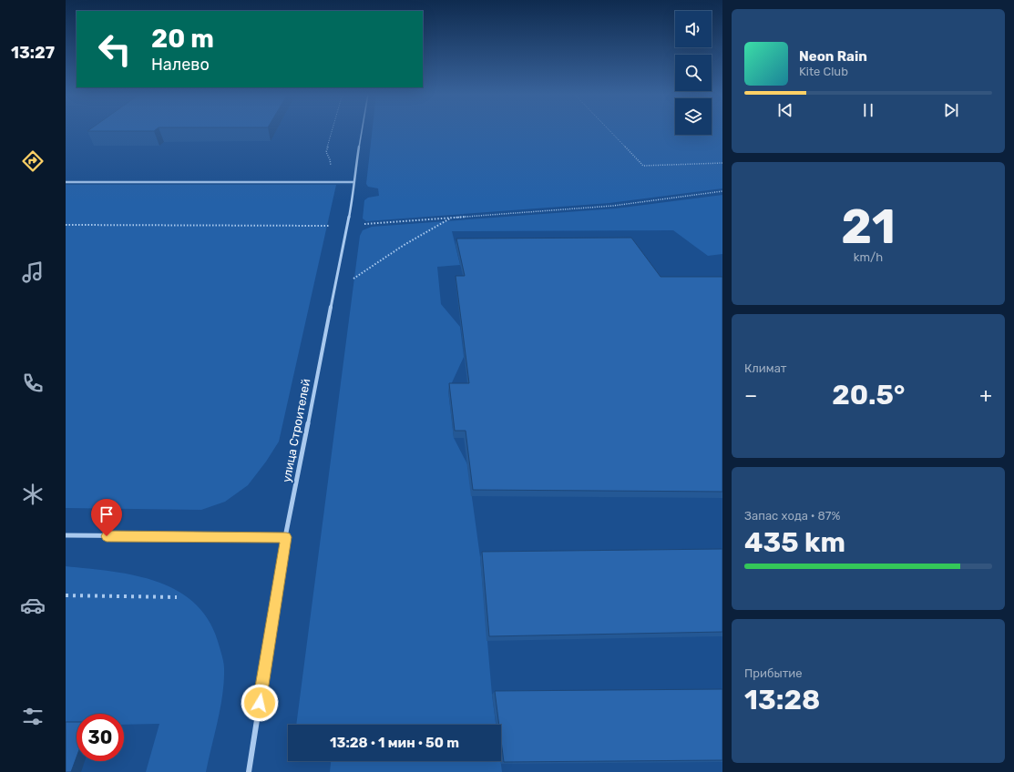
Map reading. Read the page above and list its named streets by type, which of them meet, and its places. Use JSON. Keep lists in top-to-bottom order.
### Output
{
  "streets": {
    "street": ["улица Строителей"]
  },
  "page": {
    "tabs": "13:27",
    "turn": ["20 m", "Налево"],
    "song": ["Neon Rain", "Kite Club"],
    "tile": [
      ["21", "km/h"],
      "Климат",
      ["Запас хода · 87%", "435 km"],
      ["Прибытие", "13:28"]
    ],
    "heat": ["−", "20.5°", "+"],
    "limit": "30",
    "trip": "13:28 · 1 мин · 50 m"
  }
}
